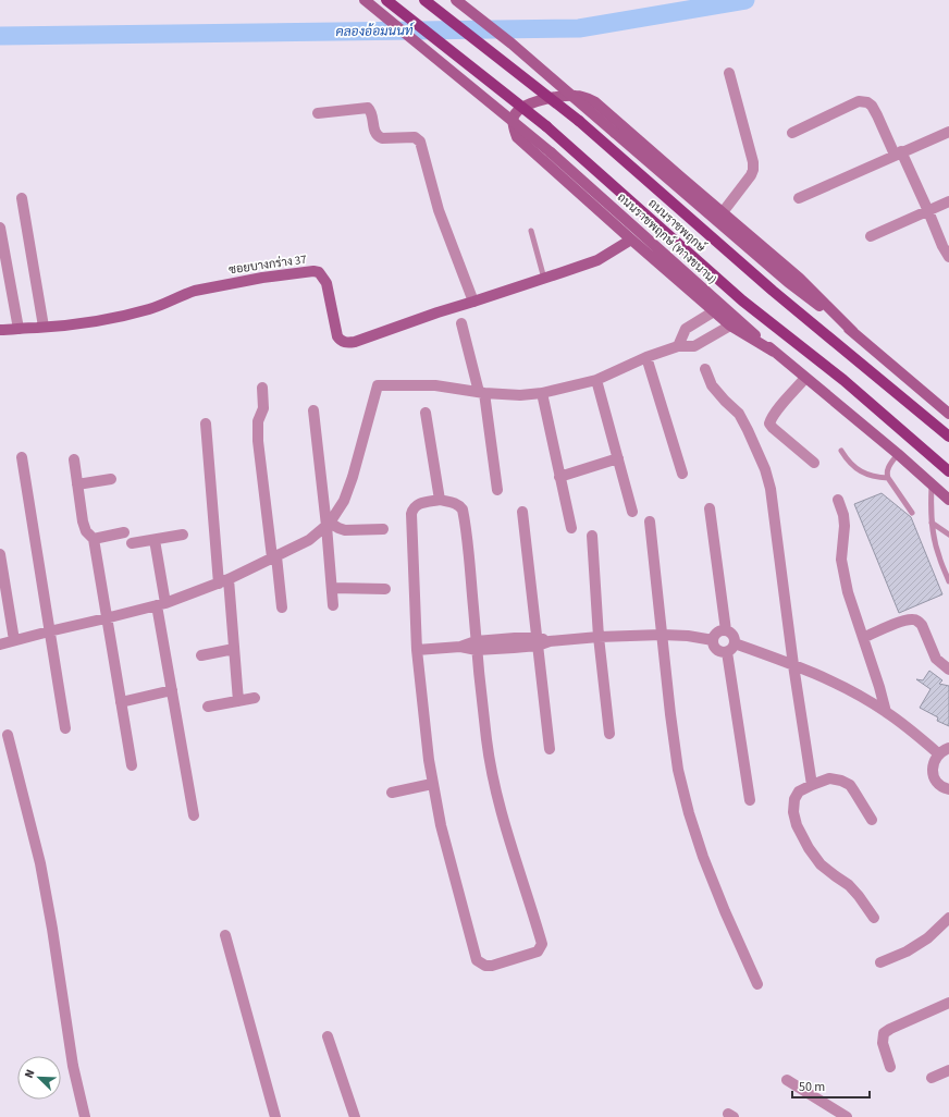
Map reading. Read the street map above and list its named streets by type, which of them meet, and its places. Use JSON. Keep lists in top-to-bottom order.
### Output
{
  "streets": {
    "main road": ["ถนนราชพฤกษ์", "ถนนราชพฤกษ์ (ทางขนาน)", "ซอยบางกร่าง 37"]
  },
  "water": ["คลองอ้อมนนท์"],
  "scale_bar": "50 m",
  "north": "top left"
}
